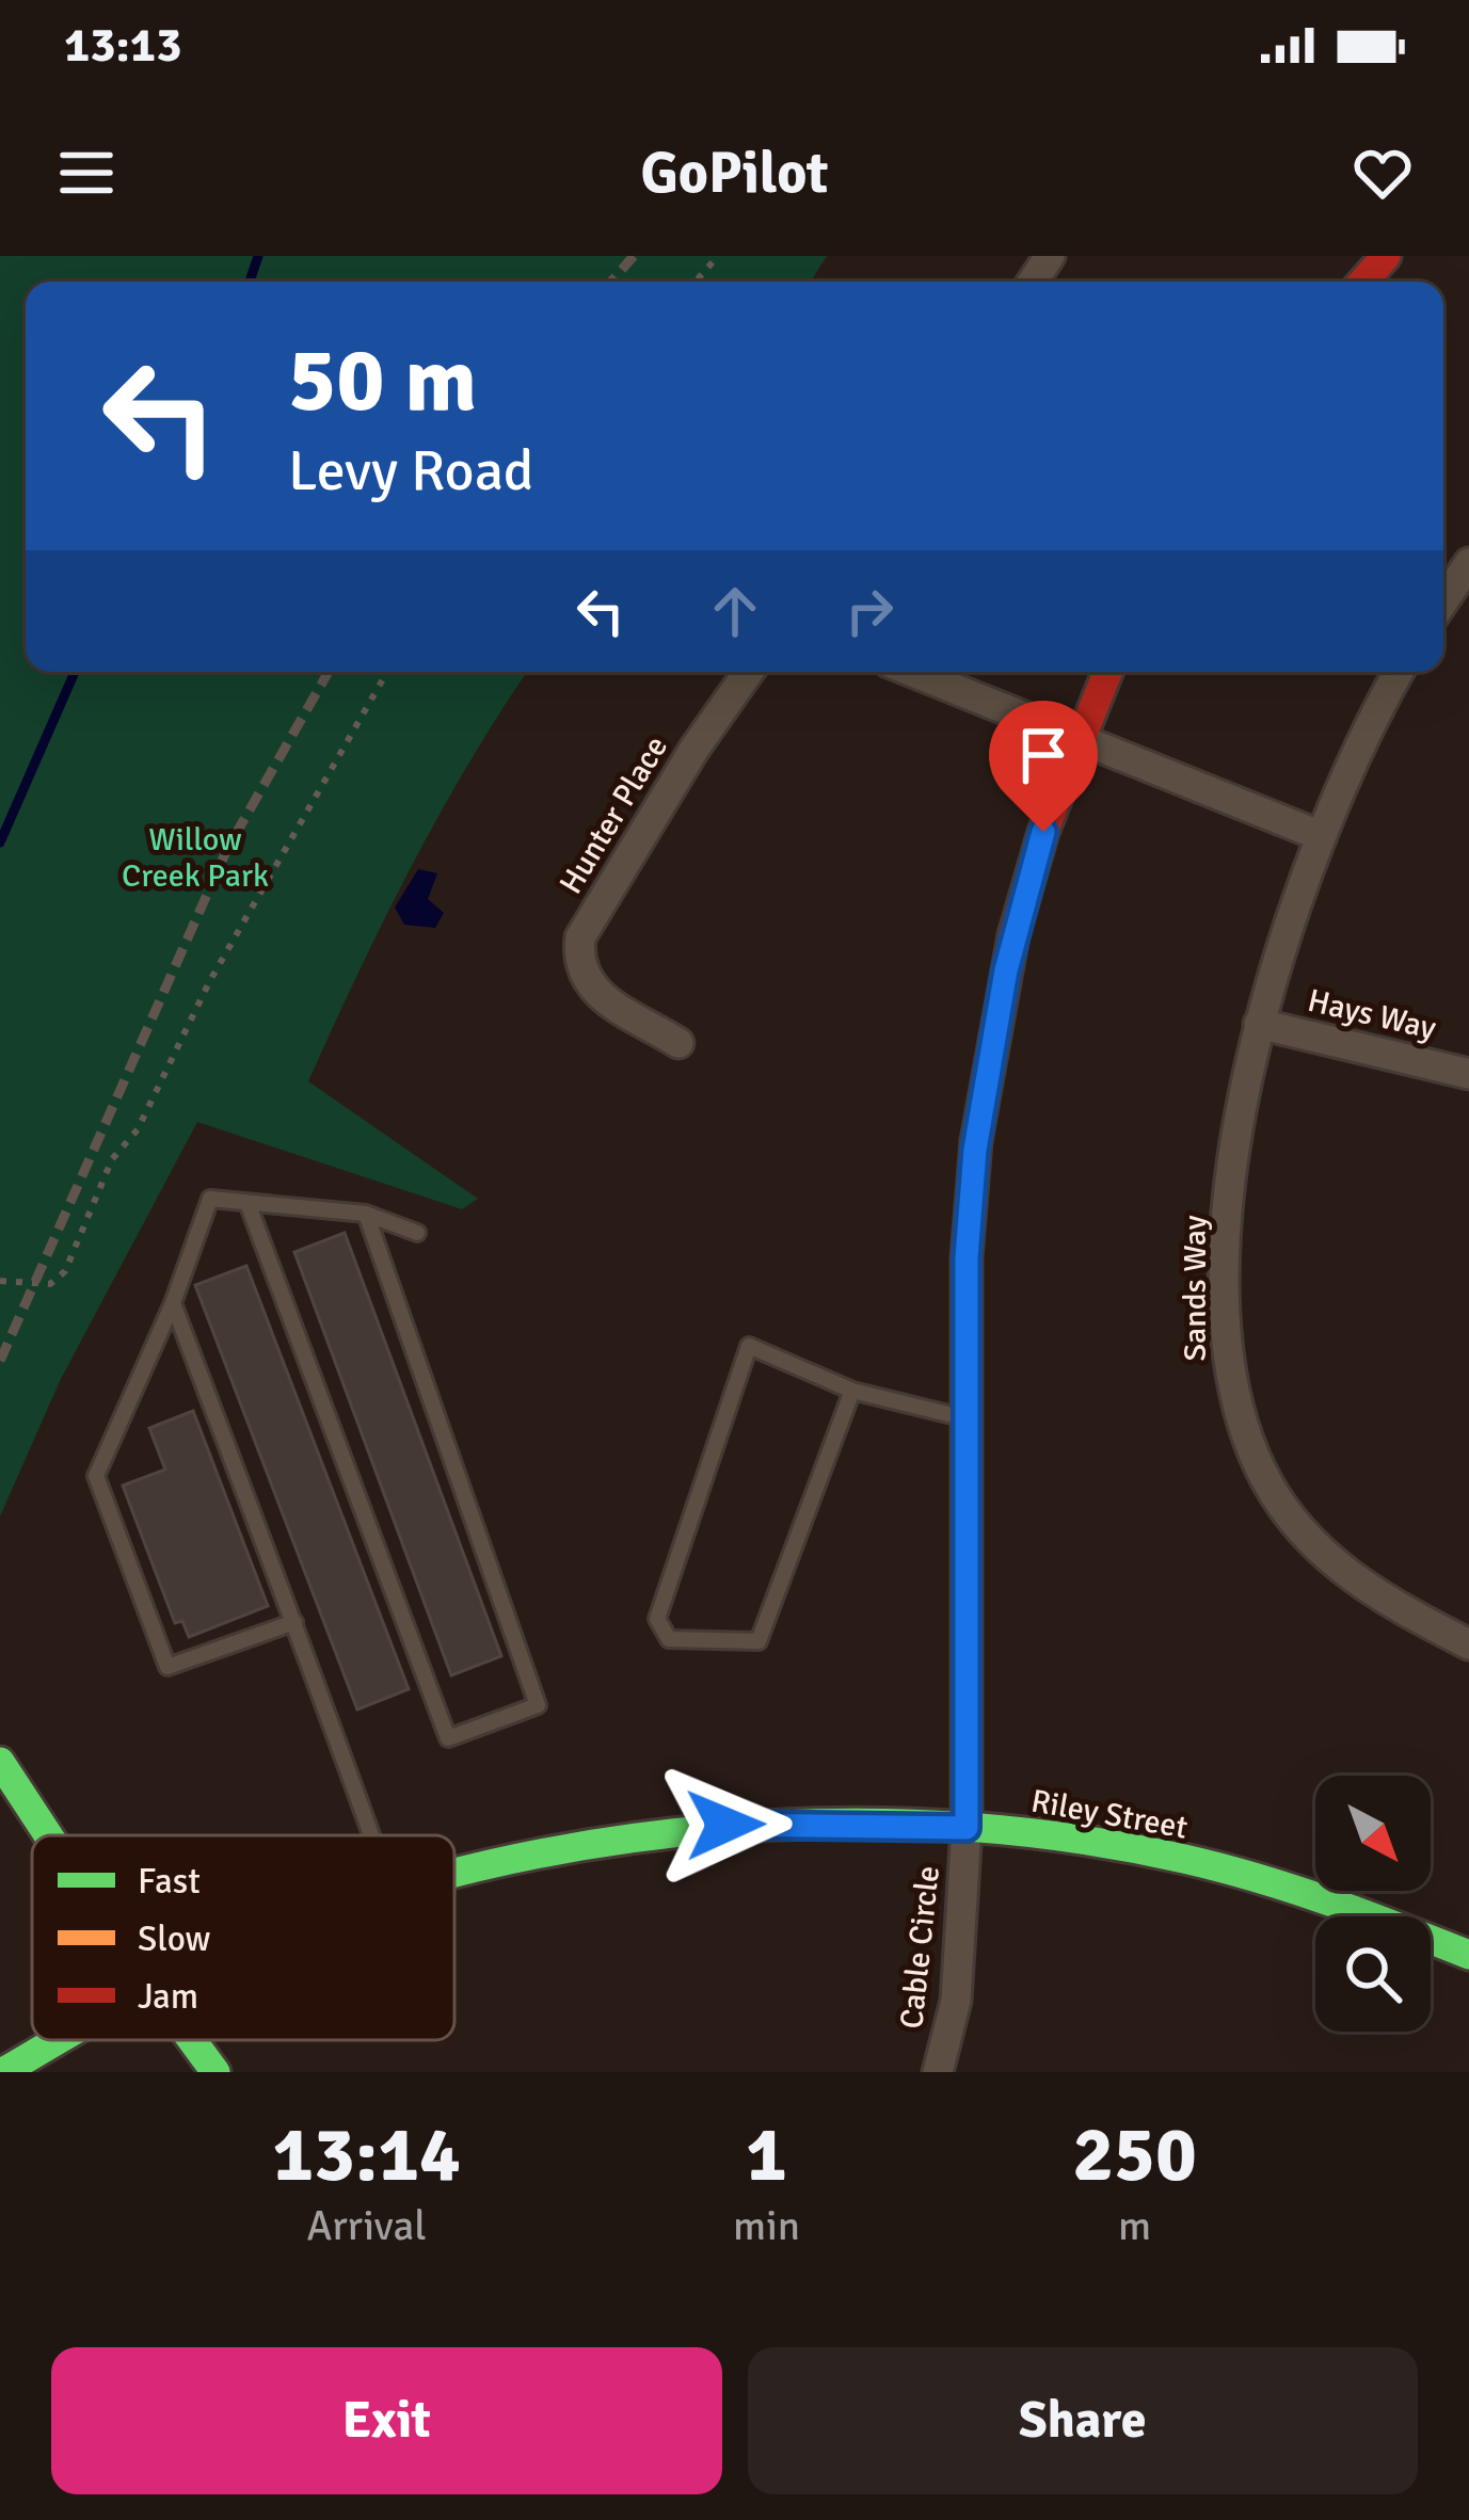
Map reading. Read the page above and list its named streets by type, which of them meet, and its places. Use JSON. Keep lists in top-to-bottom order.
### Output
{
  "streets": {
    "main road": ["Riley Street"],
    "street": [
      "Hunter Place",
      "Hays Way",
      "Sands Way",
      "Cable Circle"
    ]
  },
  "crossings": [
    ["Hays Way", "Sands Way"],
    ["Riley Street", "Cable Circle"]
  ],
  "parks": ["Willow Creek Park"],
  "legend": ["Fast", "Slow", "Jam"],
  "north": "bottom right",
  "page": {
    "status": "13:13",
    "header": "GoPilot",
    "turn": ["50 m", "Levy Road"],
    "eta": [
      "13:14",
      "Arrival",
      "1",
      "min",
      "250",
      "m"
    ],
    "buttons": ["Exit", "Share"]
  }
}
